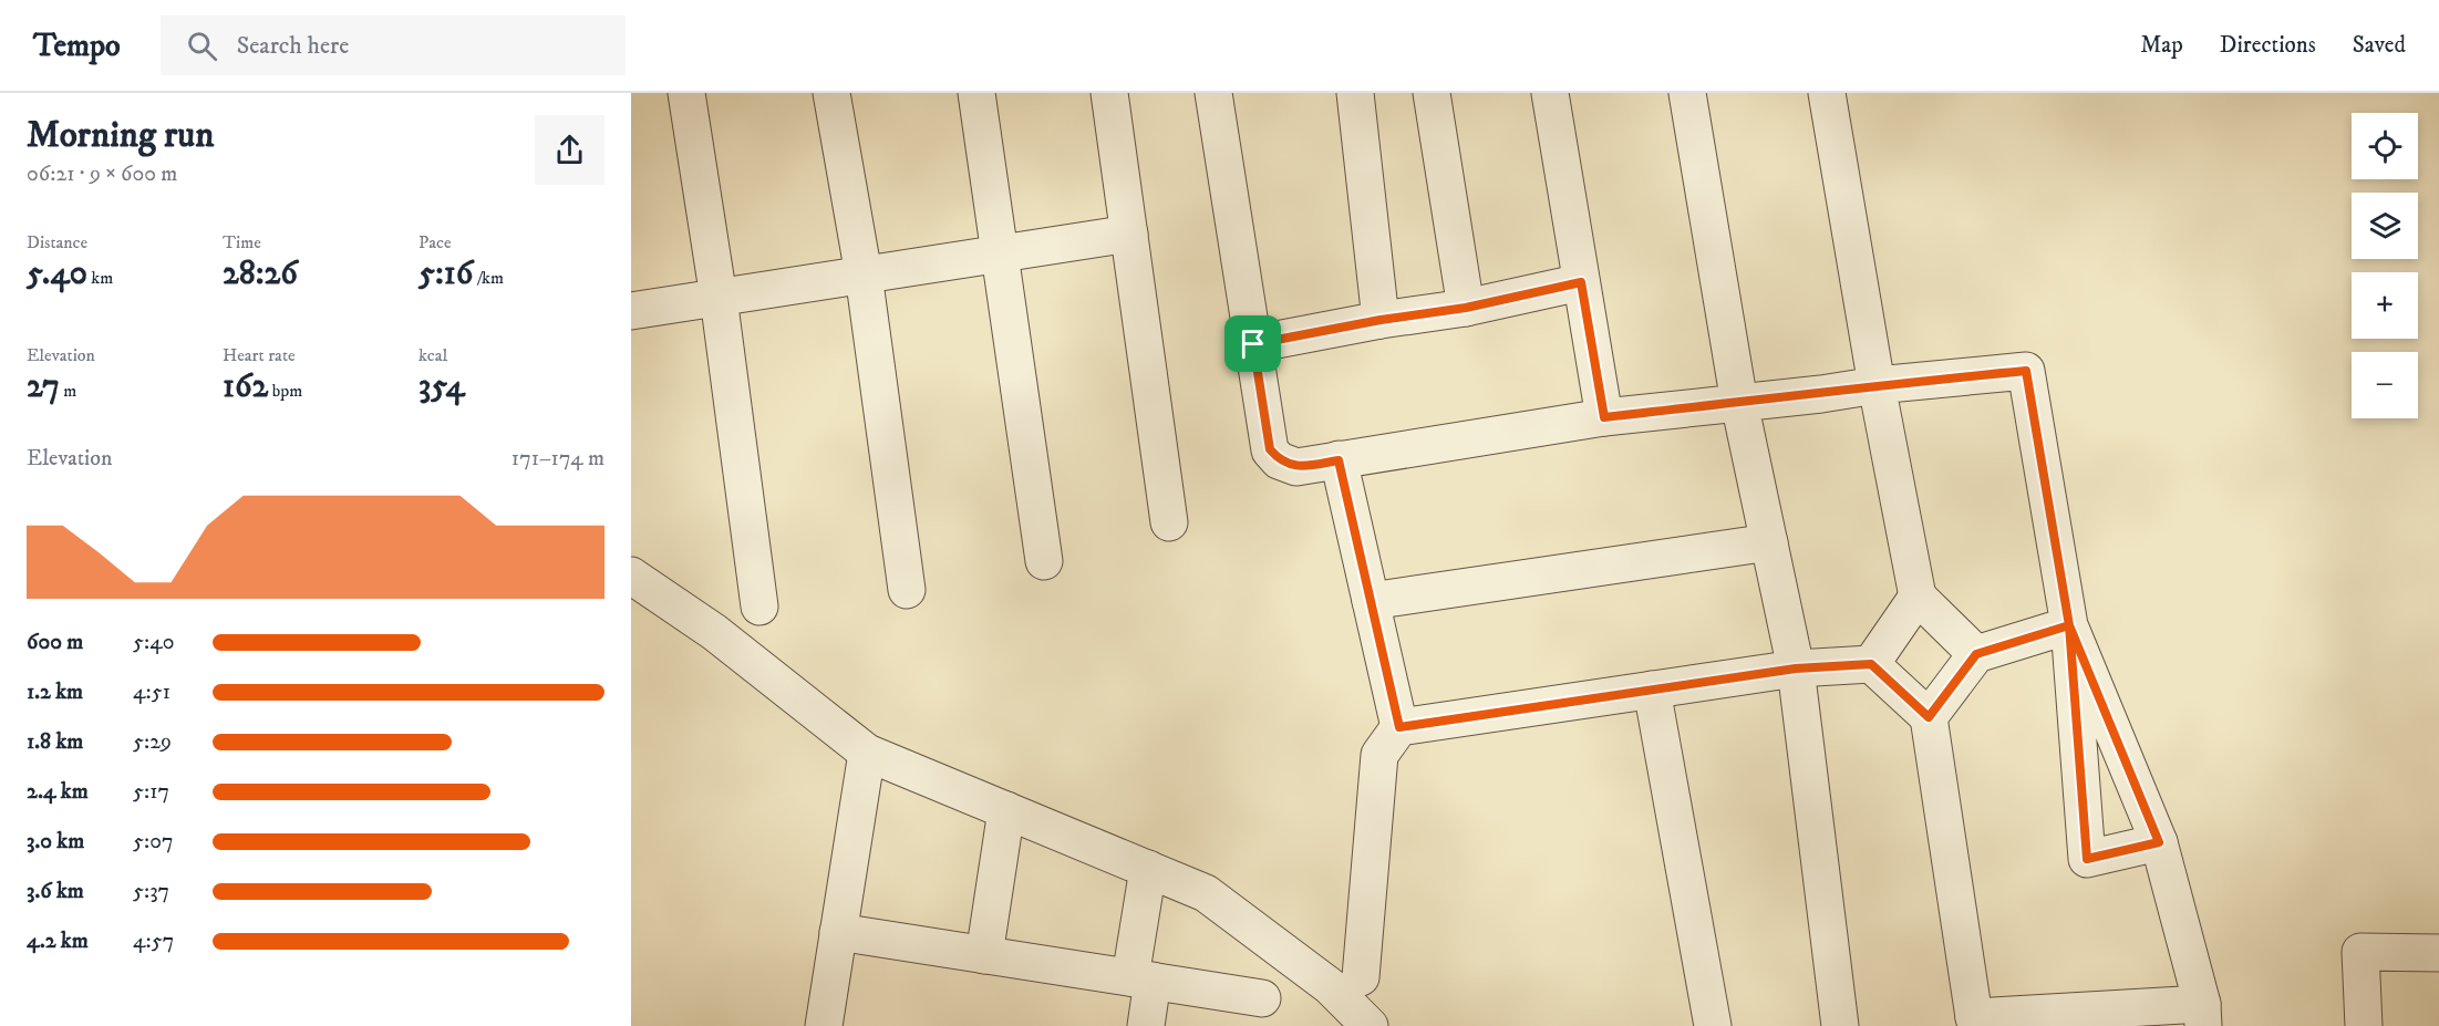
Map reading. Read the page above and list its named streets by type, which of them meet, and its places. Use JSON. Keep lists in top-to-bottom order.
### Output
{
  "page": {
    "header": "Tempo",
    "search": "Search here",
    "nav": ["Map", "Directions", "Saved"],
    "heading": ["Morning run", "06:21 · 9 × 600 m"],
    "map_buttons": ["+", "−"],
    "stats": [
      ["Distance", "5.40 km"],
      ["Time", "28:26"],
      ["Pace", "5:16 /km"],
      ["Elevation", "27 m"],
      ["Heart rate", "162 bpm"],
      ["kcal", "354"]
    ],
    "chart": ["Elevation", "171–174 m"],
    "list": [
      {
        "name": "600 m",
        "note": "5:40"
      },
      {
        "name": "1.2 km",
        "note": "4:51"
      },
      {
        "name": "1.8 km",
        "note": "5:29"
      },
      {
        "name": "2.4 km",
        "note": "5:17"
      },
      {
        "name": "3.0 km",
        "note": "5:07"
      },
      {
        "name": "3.6 km",
        "note": "5:37"
      },
      {
        "name": "4.2 km",
        "note": "4:57"
      }
    ]
  }
}
